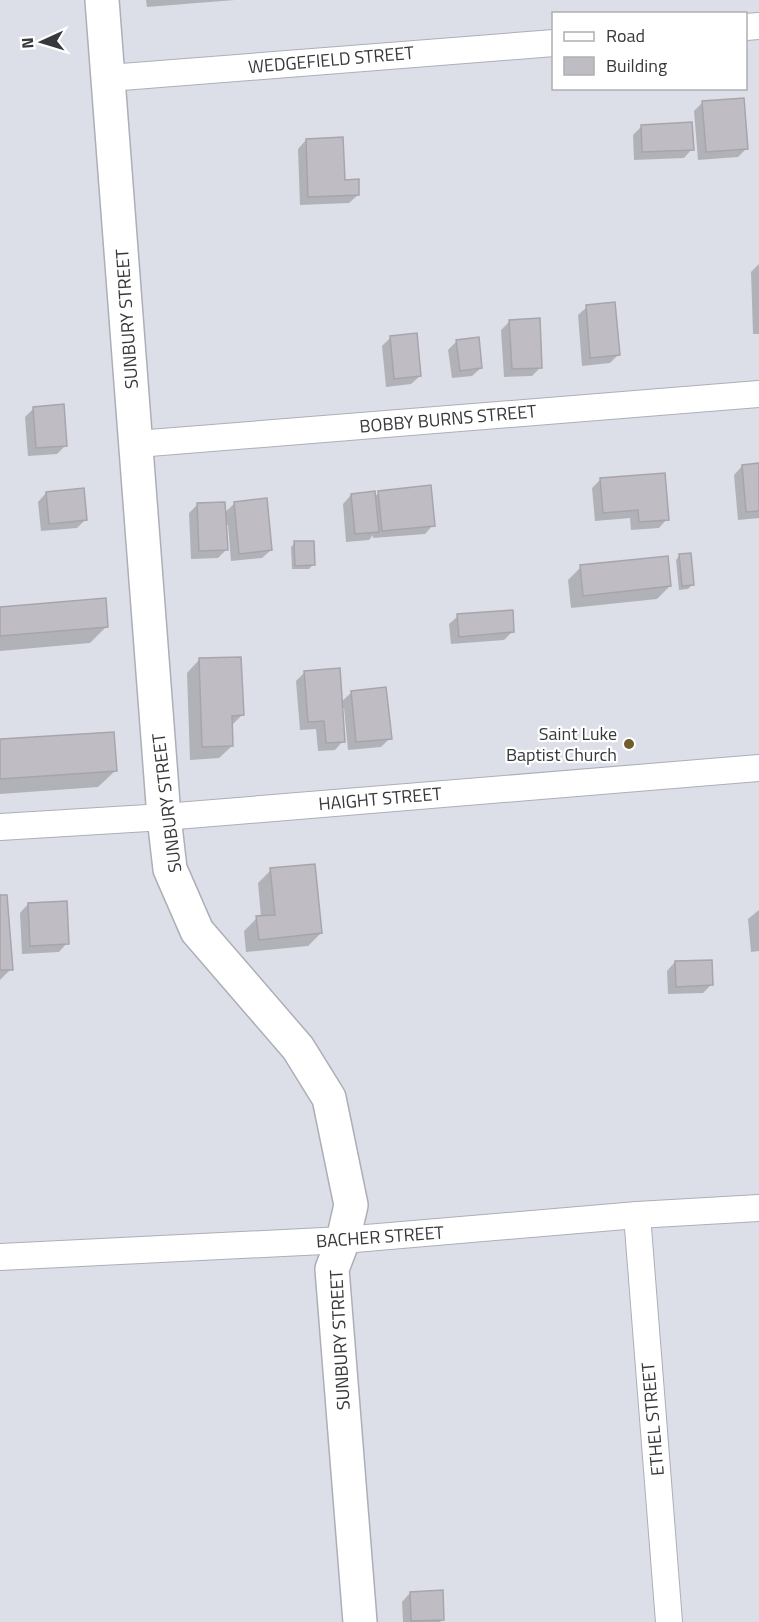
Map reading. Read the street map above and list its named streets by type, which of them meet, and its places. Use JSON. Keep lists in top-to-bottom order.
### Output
{
  "streets": {
    "street": [
      "WEDGEFIELD STREET",
      "SUNBURY STREET",
      "BOBBY BURNS STREET",
      "HAIGHT STREET",
      "BACHER STREET",
      "ETHEL STREET"
    ]
  },
  "crossings": [
    ["WEDGEFIELD STREET", "SUNBURY STREET"],
    ["SUNBURY STREET", "BOBBY BURNS STREET"],
    ["SUNBURY STREET", "HAIGHT STREET"],
    ["SUNBURY STREET", "BACHER STREET"],
    ["BACHER STREET", "ETHEL STREET"]
  ],
  "places": ["Saint Luke Baptist Church"],
  "legend": ["Road", "Building"],
  "north": "left"
}
